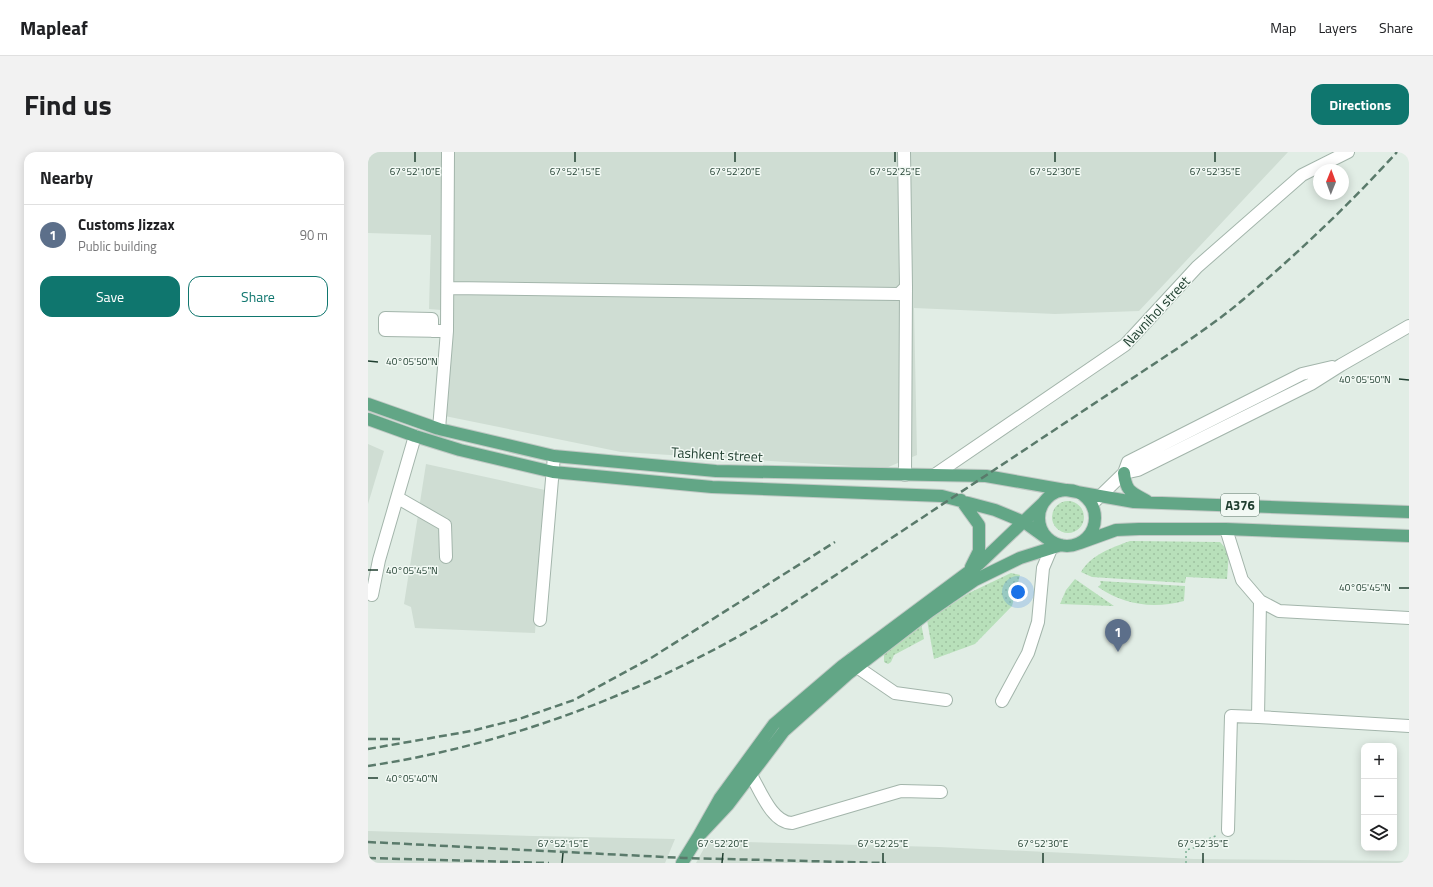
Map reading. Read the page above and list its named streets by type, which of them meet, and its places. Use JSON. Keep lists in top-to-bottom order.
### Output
{
  "streets": {
    "main road": ["Tashkent street", "A376"],
    "street": ["Navnihol street"]
  },
  "crossings": [
    ["Navnihol street", "Tashkent street"],
    ["Tashkent street", "A376"]
  ],
  "north": "top",
  "page": {
    "header": "Mapleaf",
    "nav": ["Map", "Layers", "Share"],
    "title": "Find us",
    "buttons": [
      "Directions",
      ["Save", "Share"]
    ],
    "heading": "Nearby",
    "list": [
      {
        "mark": "1",
        "name": "Customs Jizzax",
        "note": "Public building",
        "value": "90 m"
      }
    ],
    "pins": "1",
    "map_buttons": ["+", "−"]
  },
  "coordinates": [
    "67°52'10\"E",
    "67°52'15\"E",
    "67°52'20\"E",
    "67°52'25\"E",
    "67°52'30\"E",
    "67°52'35\"E",
    "40°05'50\"N",
    "40°05'45\"N",
    "40°05'40\"N"
  ]
}
